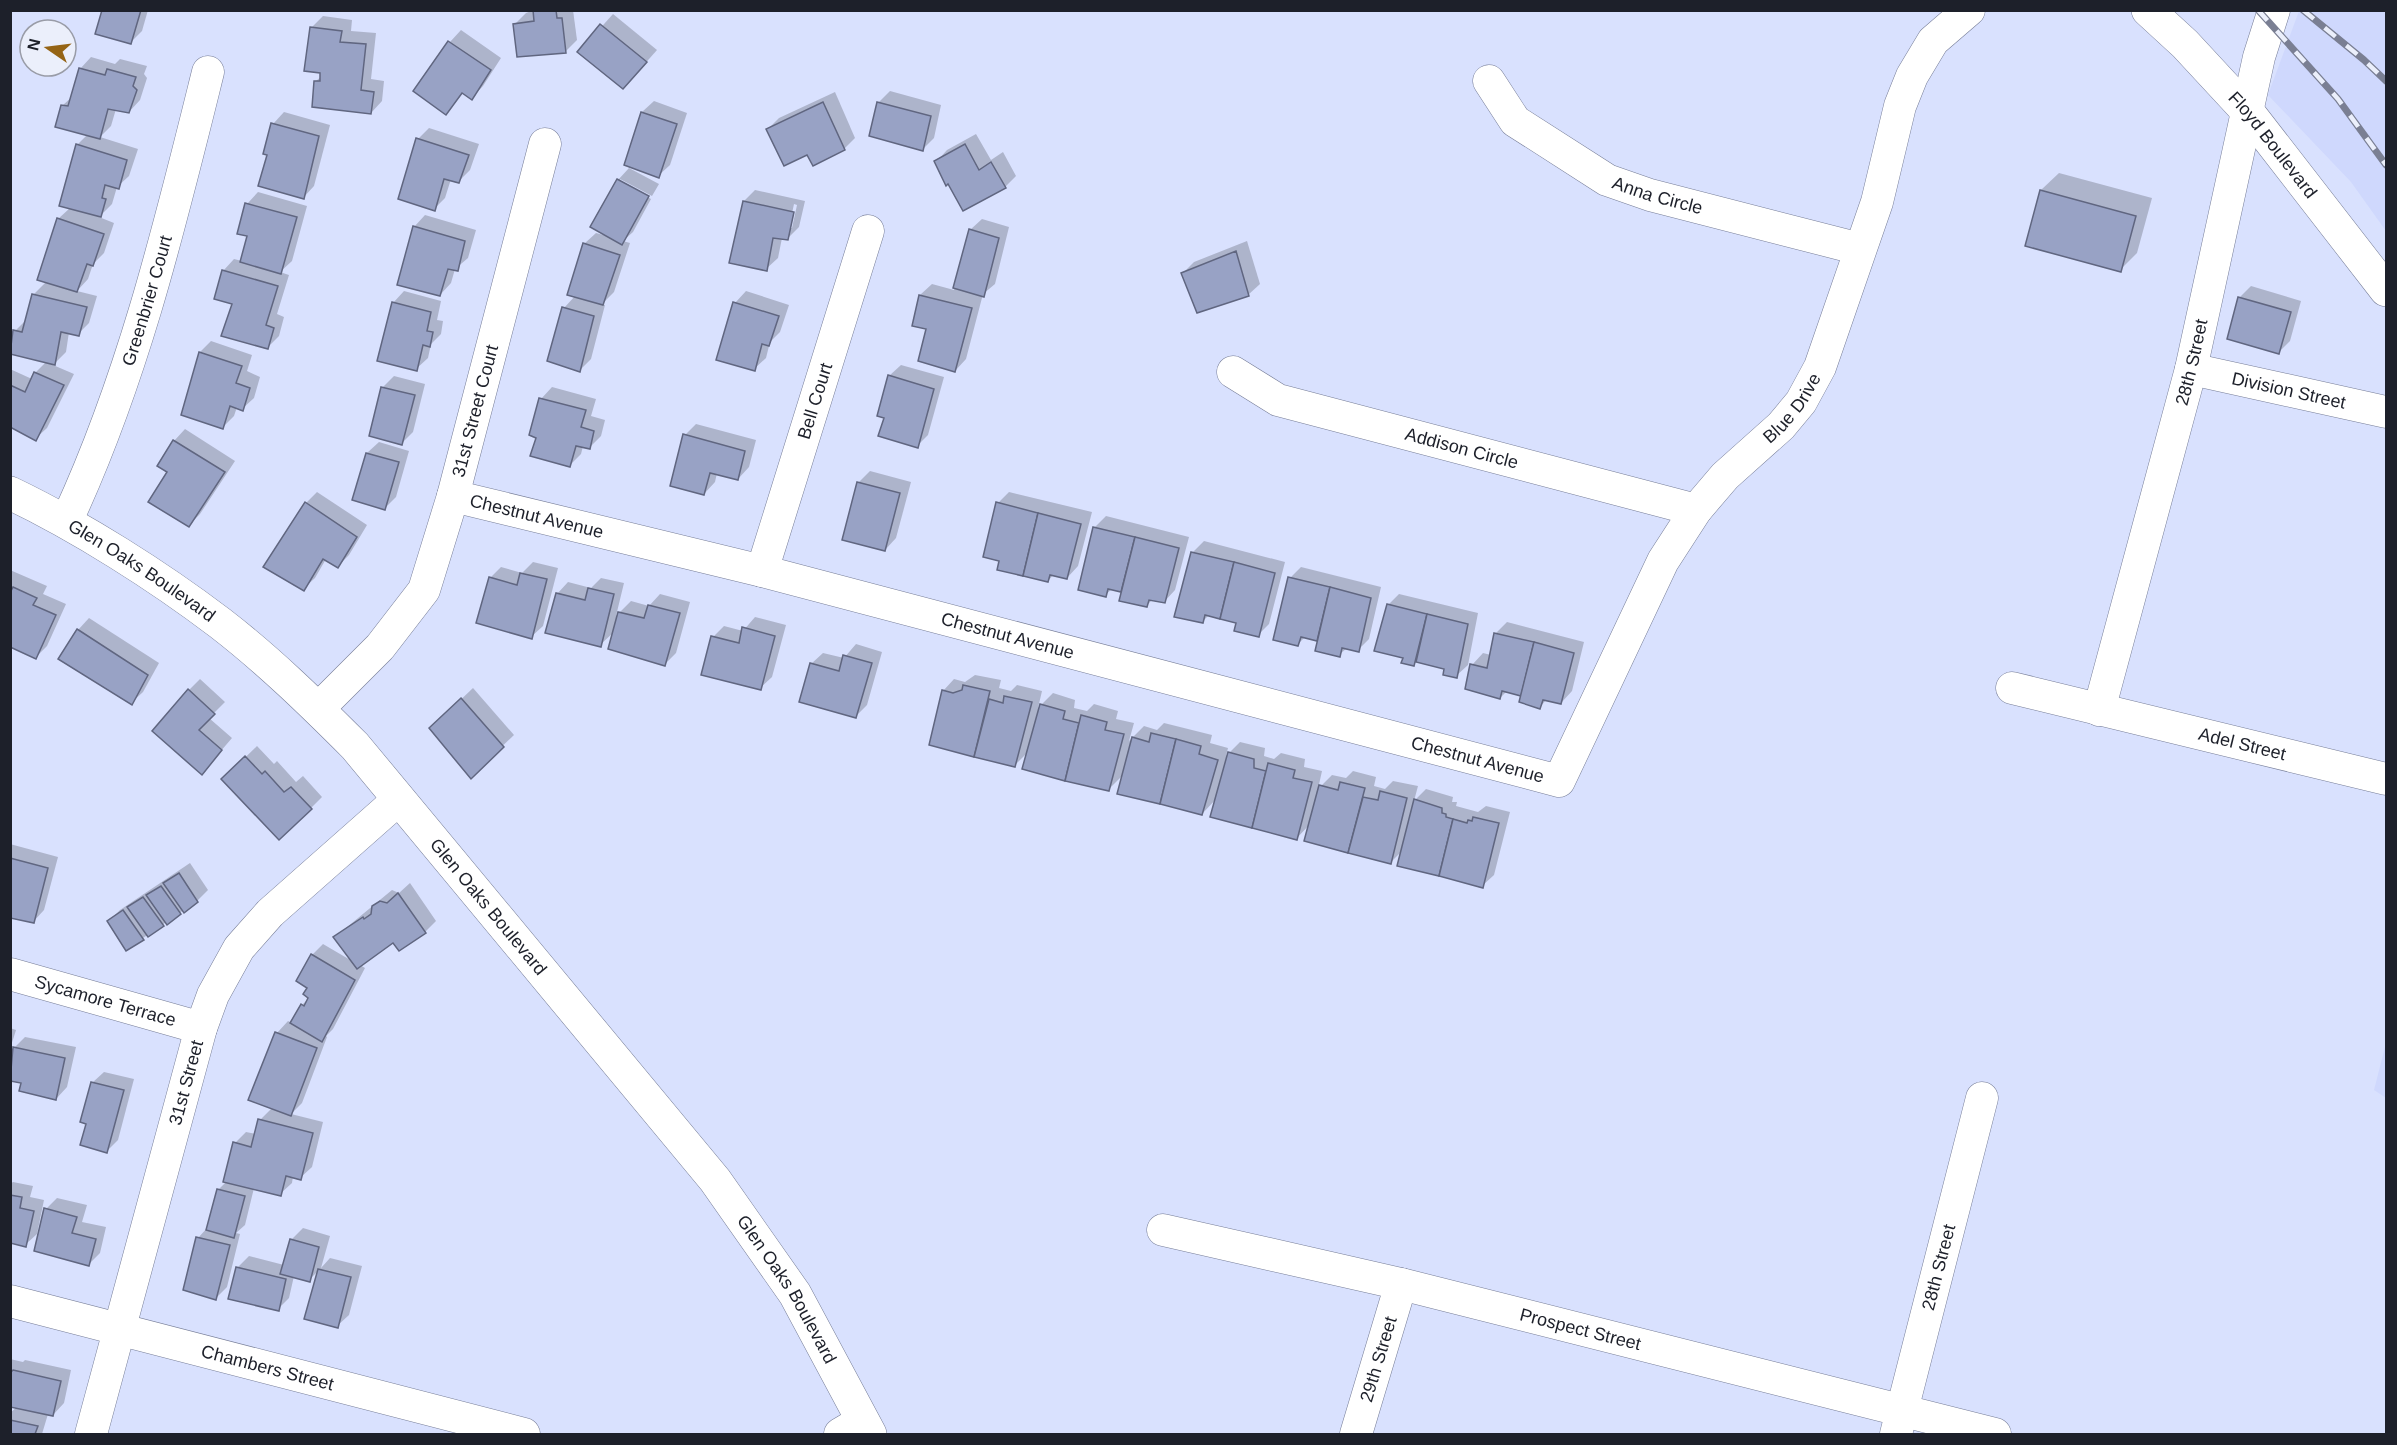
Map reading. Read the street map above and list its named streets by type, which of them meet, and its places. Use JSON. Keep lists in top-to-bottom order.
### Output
{
  "streets": {
    "main road": ["Floyd Boulevard", "Glen Oaks Boulevard"],
    "street": [
      "Anna Circle",
      "Greenbrier Court",
      "28th Street",
      "Division Street",
      "Bell Court",
      "Blue Drive",
      "31st Street Court",
      "Addison Circle",
      "Chestnut Avenue",
      "Adel Street",
      "Sycamore Terrace",
      "31st Street",
      "Prospect Street",
      "29th Street",
      "Chambers Street"
    ]
  },
  "crossings": [
    ["Floyd Boulevard", "28th Street"],
    ["Anna Circle", "Blue Drive"],
    ["Greenbrier Court", "Glen Oaks Boulevard"],
    ["28th Street", "Division Street"],
    ["28th Street", "Adel Street"],
    ["28th Street", "Prospect Street"],
    ["Bell Court", "Chestnut Avenue"],
    ["Blue Drive", "Addison Circle"],
    ["Blue Drive", "Chestnut Avenue"],
    ["31st Street Court", "Chestnut Avenue"],
    ["31st Street Court", "Glen Oaks Boulevard"],
    ["Glen Oaks Boulevard", "31st Street"],
    ["Sycamore Terrace", "31st Street"],
    ["31st Street", "Chambers Street"],
    ["Prospect Street", "29th Street"]
  ],
  "north": "left"
}
